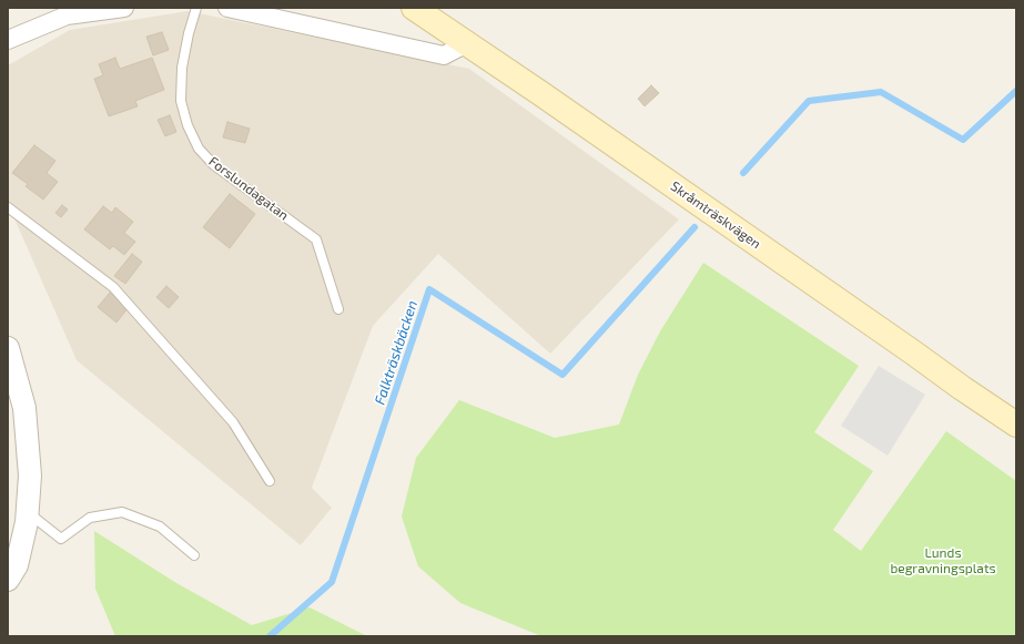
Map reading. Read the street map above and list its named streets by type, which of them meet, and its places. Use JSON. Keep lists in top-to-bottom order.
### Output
{
  "streets": {
    "main road": ["Skråmträskvägen"],
    "lane": ["Forslundagatan"]
  },
  "water": ["Falkträskbäcken"],
  "parks": ["Lunds begravningsplats"]
}
